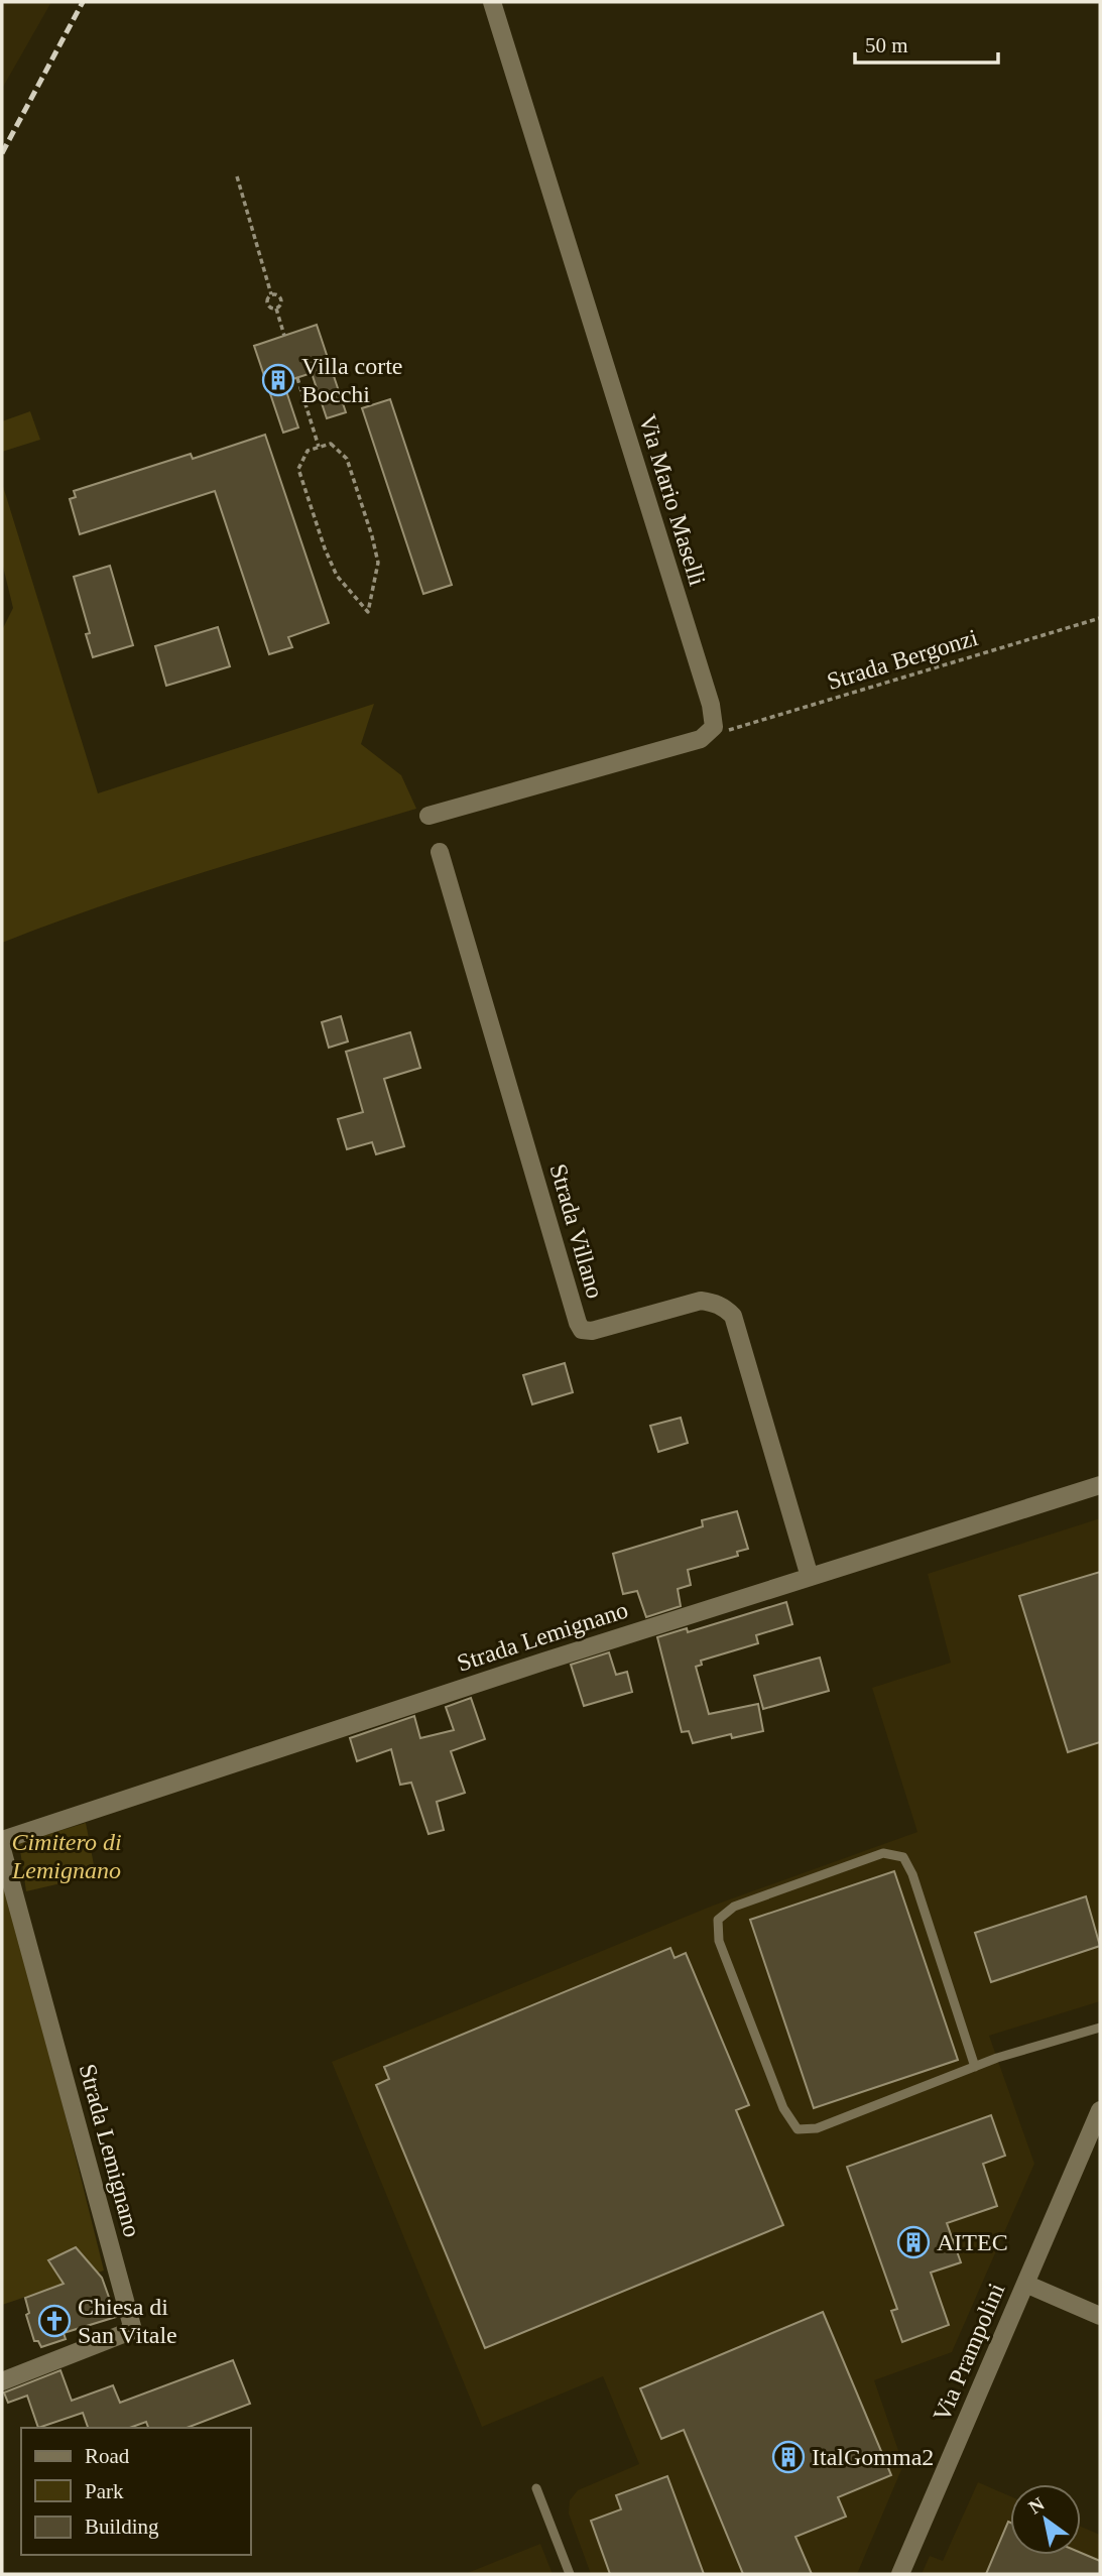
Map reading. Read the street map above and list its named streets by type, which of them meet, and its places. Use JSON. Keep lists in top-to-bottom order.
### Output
{
  "streets": {
    "street": [
      "Via Mario Maselli",
      "Strada Villano",
      "Strada Lemignano",
      "Via Prampolini"
    ],
    "path": ["Strada Bergonzi"]
  },
  "crossings": [
    ["Via Mario Maselli", "Strada Bergonzi"],
    ["Strada Villano", "Strada Lemignano"]
  ],
  "parks": ["Cimitero di Lemignano"],
  "places": {
    "building": ["Villa corte Bocchi", "AITEC", "ItalGomma2"],
    "church": ["Chiesa di San Vitale"]
  },
  "legend": ["Road", "Park", "Building"],
  "scale_bar": "50 m",
  "north": "top left"
}
